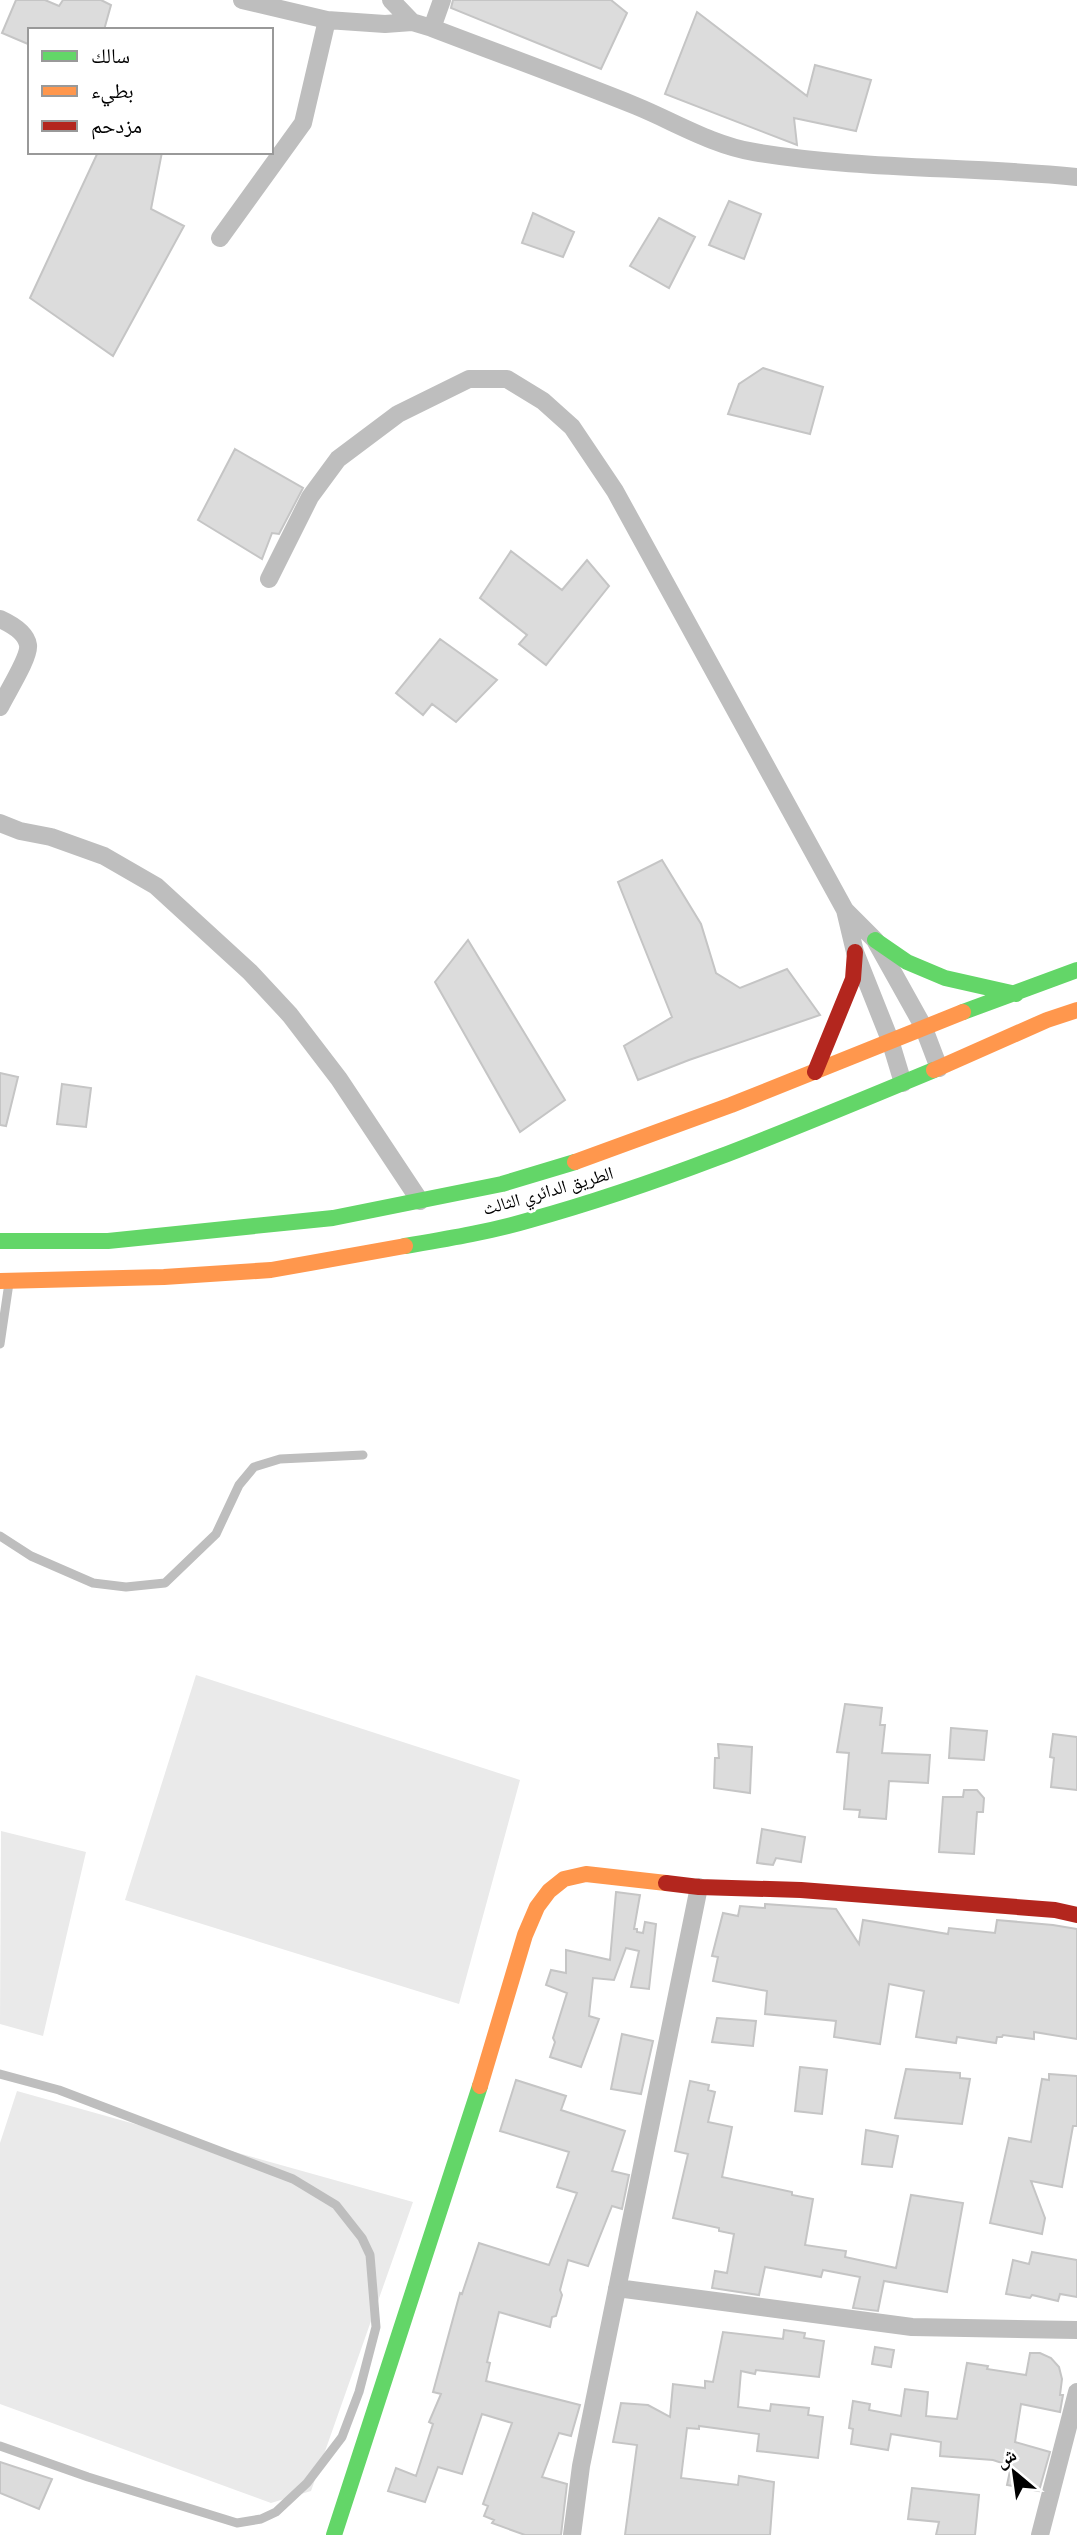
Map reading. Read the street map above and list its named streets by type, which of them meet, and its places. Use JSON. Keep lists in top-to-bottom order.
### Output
{
  "streets": {
    "main road": ["الطريق الدائري الثالث"]
  },
  "legend": ["سالك", "بطيء", "مزدحم"],
  "north": "top left"
}
